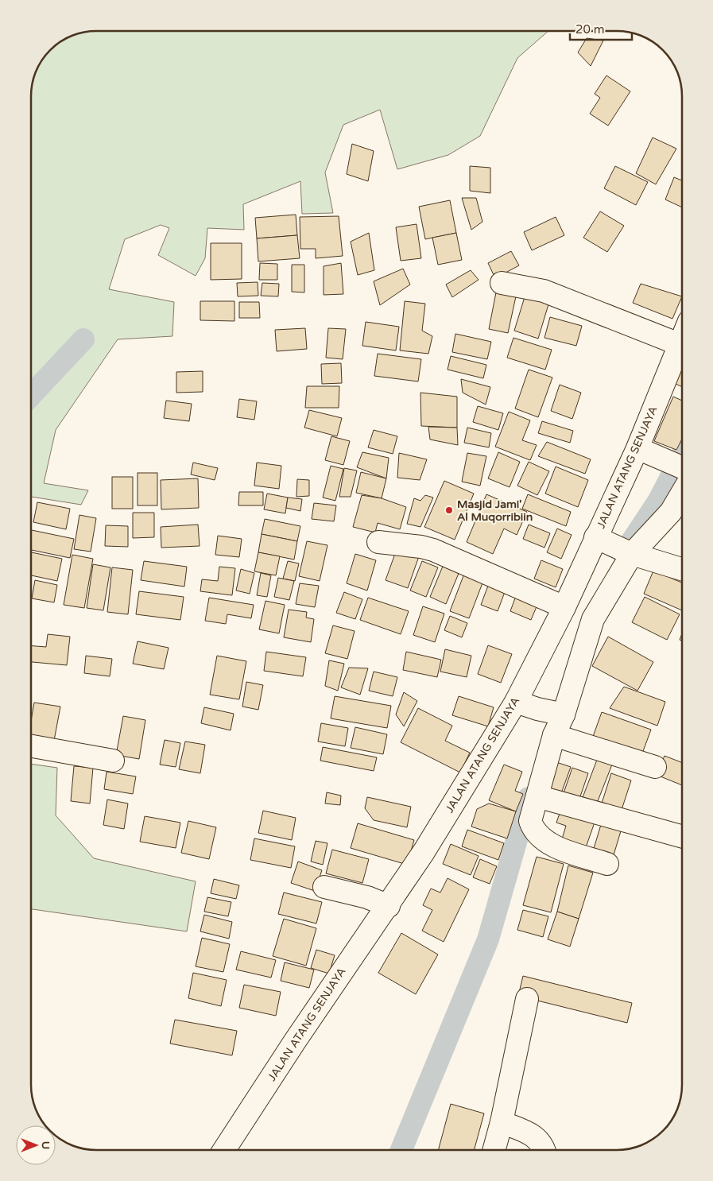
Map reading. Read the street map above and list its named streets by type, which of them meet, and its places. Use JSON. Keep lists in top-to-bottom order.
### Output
{
  "streets": {
    "street": ["JALAN ATANG SENJAYA"]
  },
  "places": ["Masjid Jami' Al Muqorribiin"],
  "scale_bar": "20 m",
  "north": "right"
}
